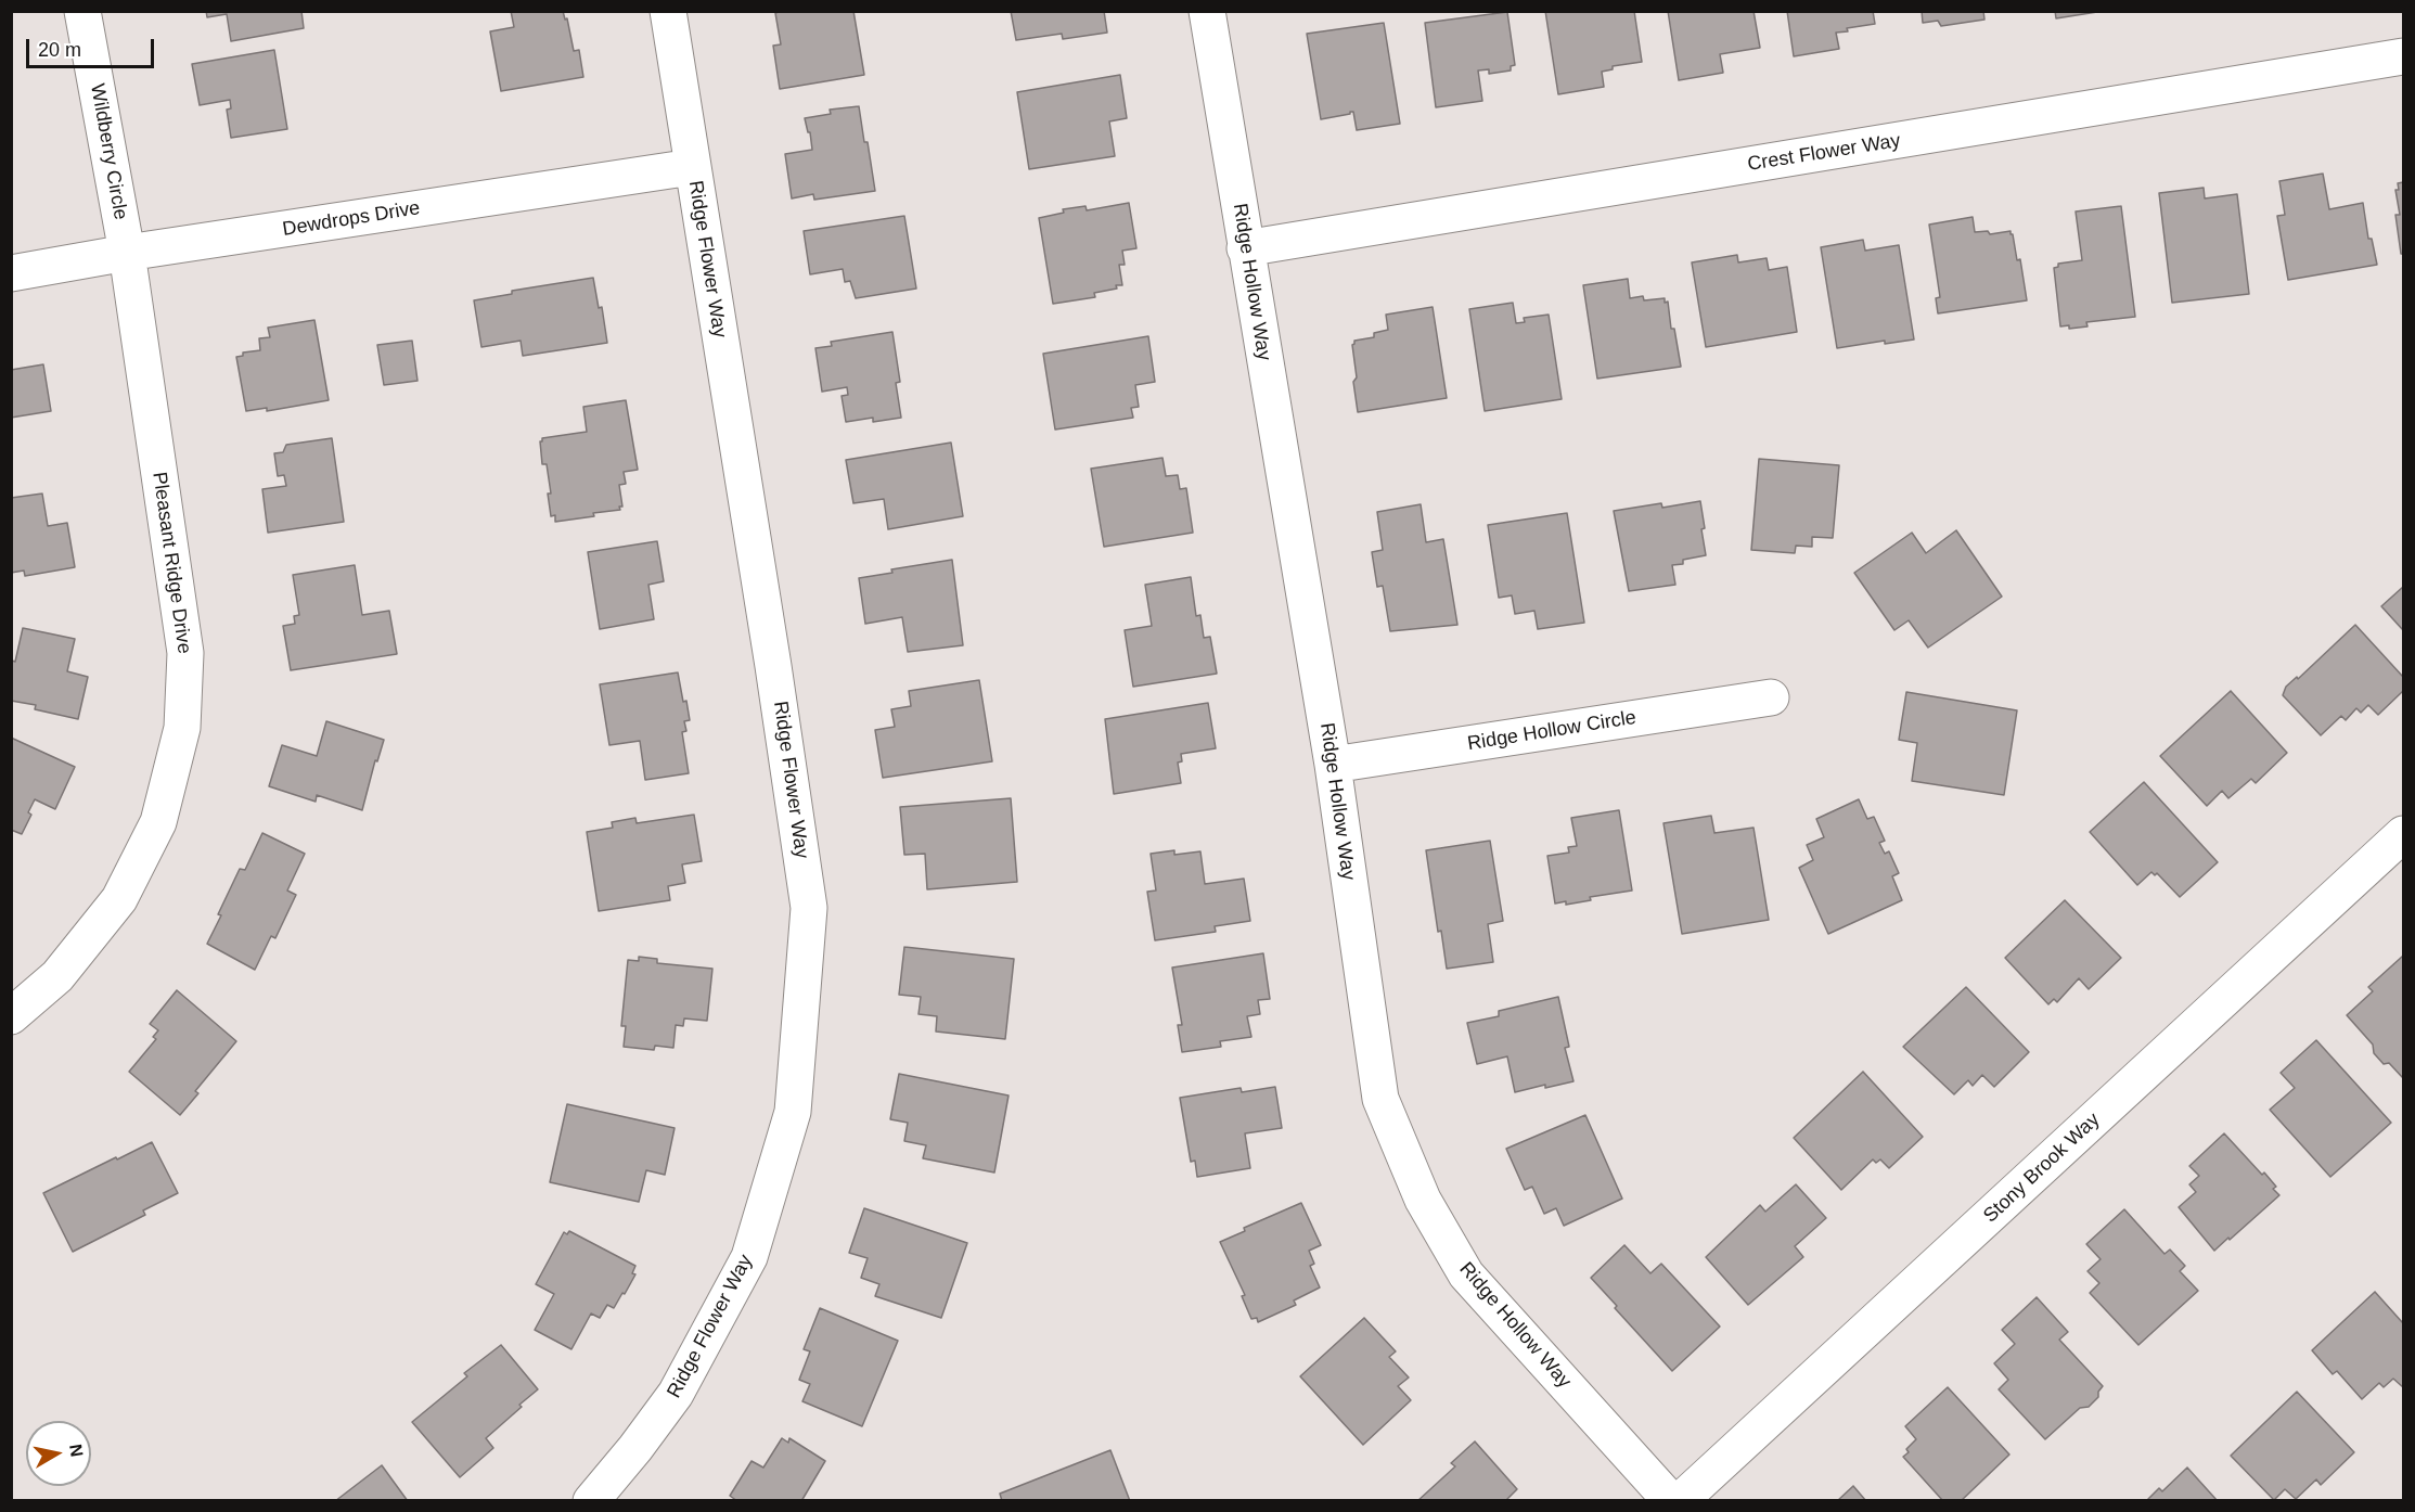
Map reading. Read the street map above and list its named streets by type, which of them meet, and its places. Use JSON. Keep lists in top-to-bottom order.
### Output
{
  "streets": {
    "street": [
      "Wildberry Circle",
      "Crest Flower Way",
      "Dewdrops Drive",
      "Ridge Flower Way",
      "Ridge Hollow Way",
      "Pleasant Ridge Drive",
      "Ridge Hollow Circle",
      "Stony Brook Way"
    ]
  },
  "crossings": [
    ["Wildberry Circle", "Dewdrops Drive"],
    ["Wildberry Circle", "Pleasant Ridge Drive"],
    ["Crest Flower Way", "Ridge Hollow Way"],
    ["Dewdrops Drive", "Ridge Flower Way"],
    ["Dewdrops Drive", "Pleasant Ridge Drive"],
    ["Ridge Hollow Way", "Ridge Hollow Circle"]
  ],
  "scale_bar": "20 m",
  "north": "right"
}
